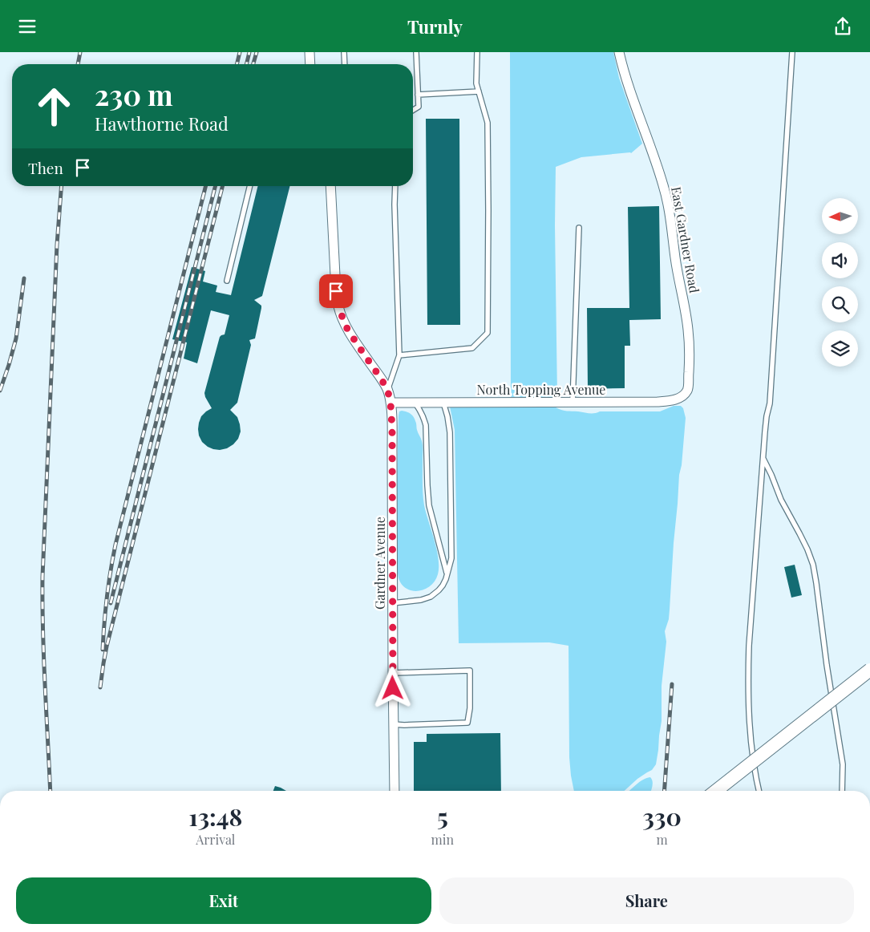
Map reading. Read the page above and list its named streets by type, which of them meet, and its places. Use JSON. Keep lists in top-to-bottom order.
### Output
{
  "streets": {
    "street": ["East Gardner Road", "North Topping Avenue", "Gardner Avenue"]
  },
  "crossings": [
    ["East Gardner Road", "North Topping Avenue"],
    ["North Topping Avenue", "Gardner Avenue"]
  ],
  "north": "left",
  "page": {
    "header": "Turnly",
    "turn": ["230 m", "Hawthorne Road"],
    "then": "Then",
    "eta": [
      "13:48",
      "Arrival",
      "5",
      "min",
      "330",
      "m"
    ],
    "buttons": ["Exit", "Share"]
  }
}
